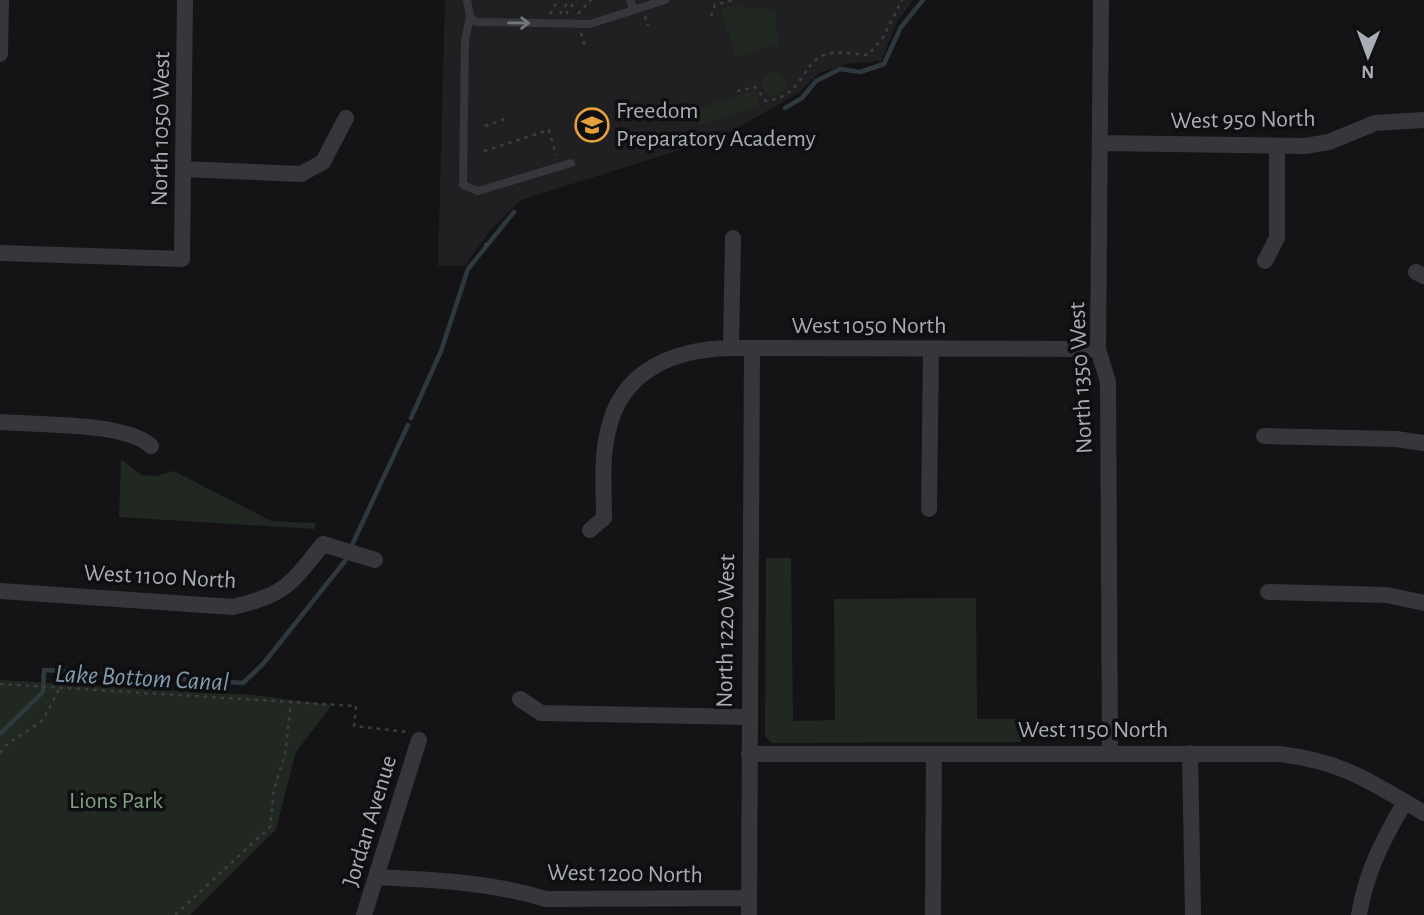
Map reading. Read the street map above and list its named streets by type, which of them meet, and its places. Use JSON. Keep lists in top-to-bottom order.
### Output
{
  "streets": {
    "street": [
      "West 950 North",
      "North 1050 West",
      "West 1050 North",
      "North 1350 West",
      "West 1100 North",
      "North 1220 West",
      "West 1150 North",
      "Jordan Avenue",
      "West 1200 North"
    ]
  },
  "crossings": [
    ["West 950 North", "North 1350 West"],
    ["West 1050 North", "North 1350 West"],
    ["West 1050 North", "North 1220 West"],
    ["North 1350 West", "West 1150 North"],
    ["North 1220 West", "West 1150 North"],
    ["North 1220 West", "West 1200 North"],
    ["Jordan Avenue", "West 1200 North"]
  ],
  "water": ["Lake Bottom Canal"],
  "parks": ["Lions Park"],
  "places": {
    "school or university": ["Freedom Preparatory Academy"]
  },
  "north": "bottom"
}
